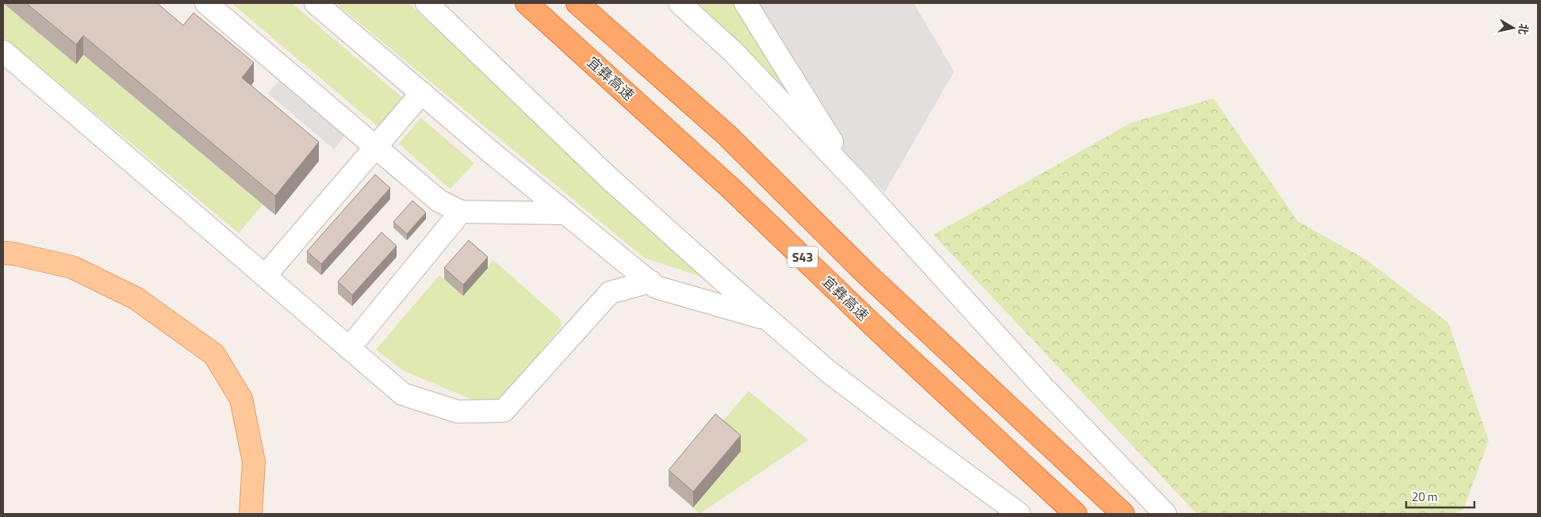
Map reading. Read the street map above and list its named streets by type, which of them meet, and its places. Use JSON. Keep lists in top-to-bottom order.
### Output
{
  "streets": {
    "highway": ["宜彝高速", "S43"]
  },
  "scale_bar": "20 m",
  "north": "right"
}
